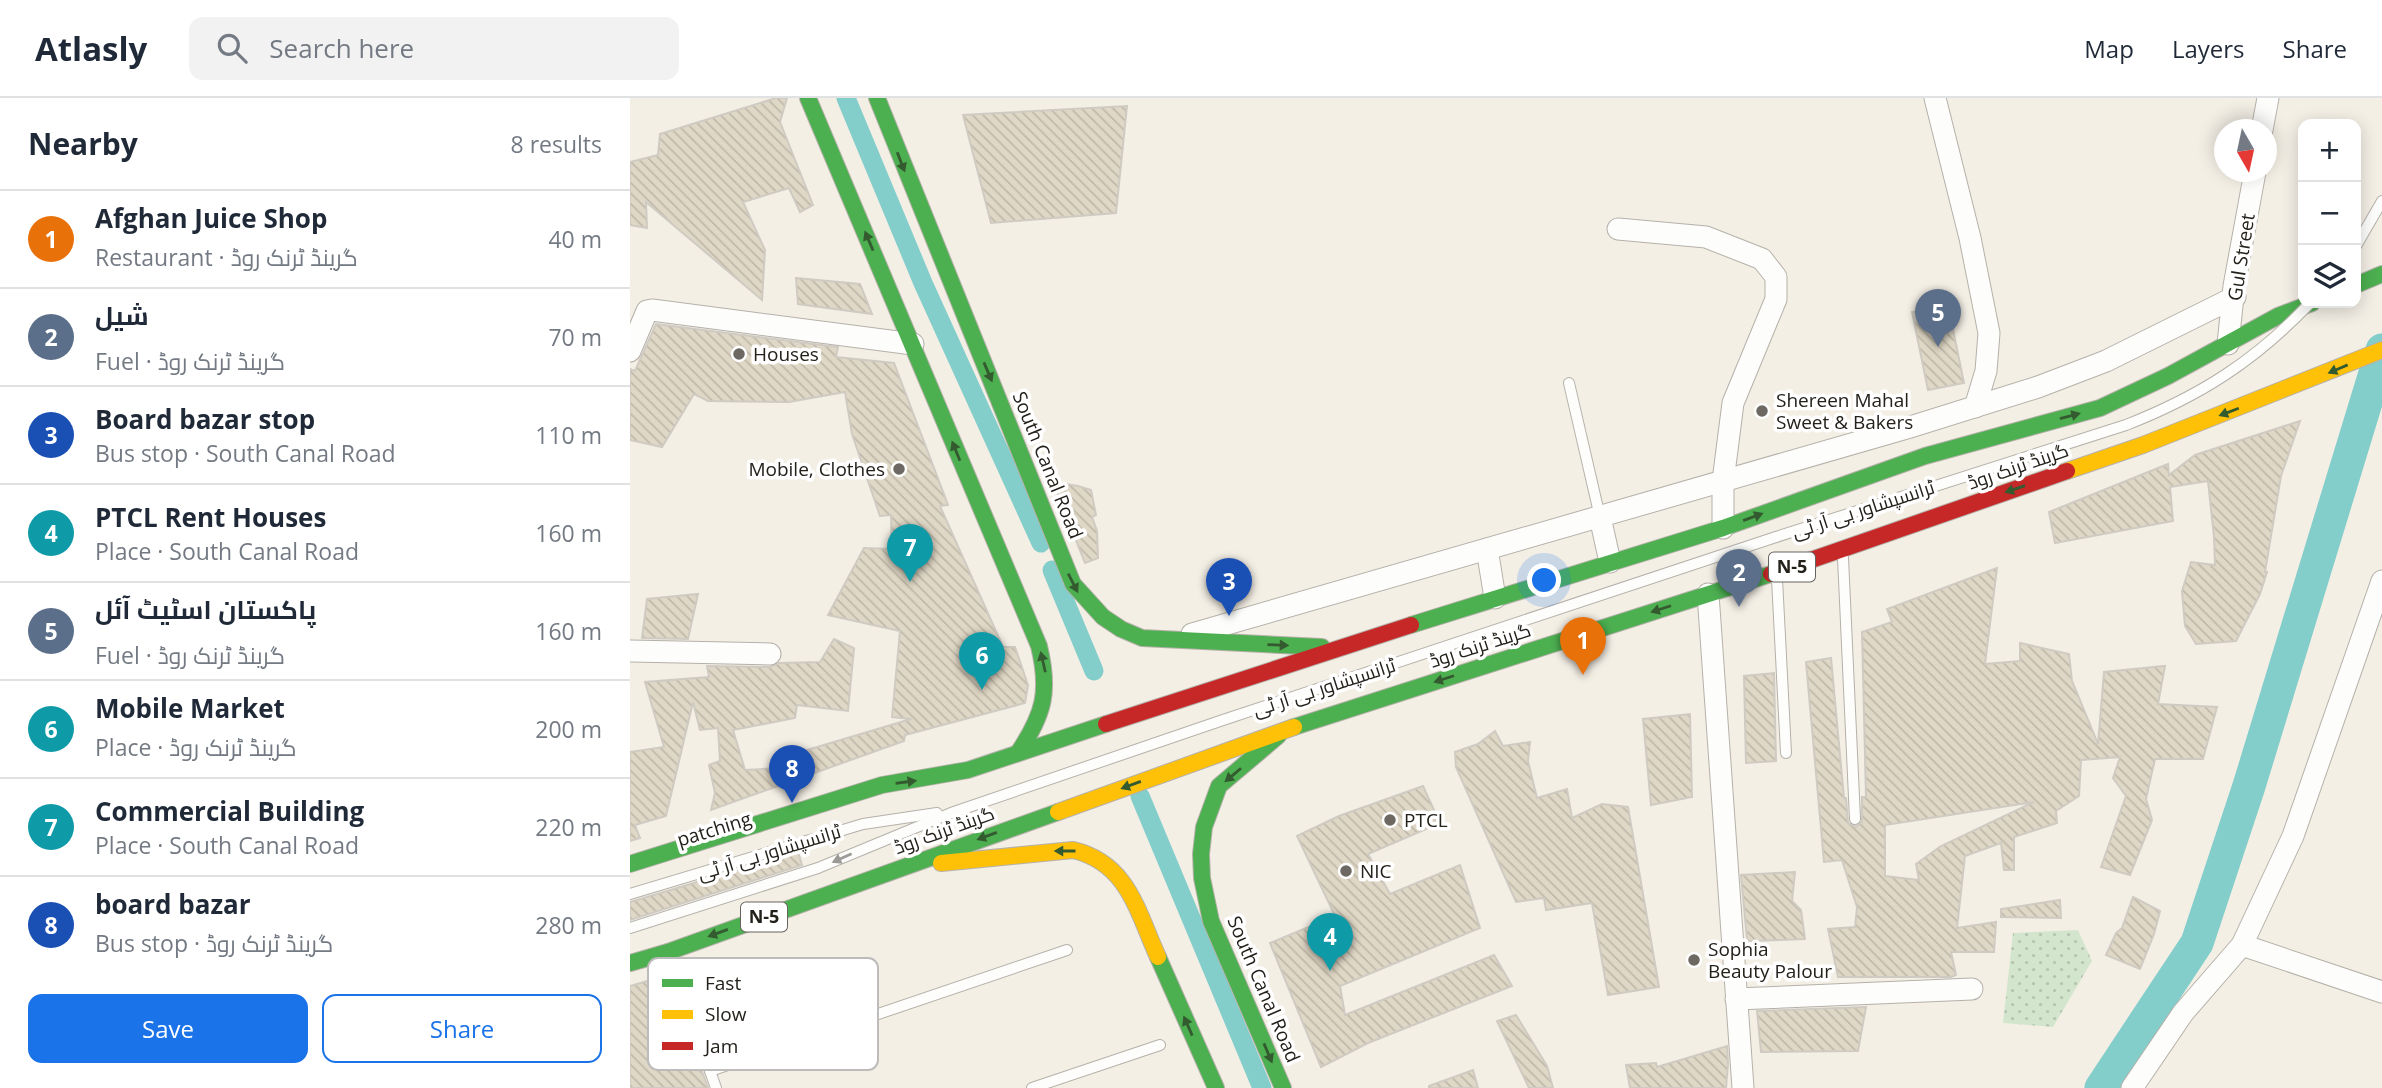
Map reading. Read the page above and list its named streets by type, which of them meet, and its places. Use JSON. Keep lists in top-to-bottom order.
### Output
{
  "streets": {
    "main road": ["South Canal Road", "گرینڈ ٹرنک روڈ", "N-5"],
    "street": ["Gul Street"],
    "lane": ["ٹرانسپشاور بی آر ٹی", "patching"]
  },
  "crossings": [
    ["Gul Street", "گرینڈ ٹرنک روڈ"],
    ["South Canal Road", "گرینڈ ٹرنک روڈ"]
  ],
  "places": [
    "Houses",
    "Shereen Mahal Sweet & Bakers",
    "Mobile, Clothes",
    "PTCL",
    "NIC",
    "Sophia Beauty Palour"
  ],
  "legend": ["Fast", "Slow", "Jam"],
  "north": "bottom",
  "page": {
    "header": "Atlasly",
    "search": "Search here",
    "nav": ["Map", "Layers", "Share"],
    "heading": ["Nearby", "8 results"],
    "map_buttons": ["+", "−"],
    "list": [
      {
        "mark": "1",
        "name": "Afghan Juice Shop",
        "note": "Restaurant · گرینڈ ٹرنک روڈ",
        "value": "40 m"
      },
      {
        "mark": "2",
        "name": "شیل",
        "note": "Fuel · گرینڈ ٹرنک روڈ",
        "value": "70 m"
      },
      {
        "mark": "3",
        "name": "Board bazar stop",
        "note": "Bus stop · South Canal Road",
        "value": "110 m"
      },
      {
        "mark": "4",
        "name": "PTCL Rent Houses",
        "note": "Place · South Canal Road",
        "value": "160 m"
      },
      {
        "mark": "5",
        "name": "پاکستان اسٹیٹ آئل",
        "note": "Fuel · گرینڈ ٹرنک روڈ",
        "value": "160 m"
      },
      {
        "mark": "6",
        "name": "Mobile Market",
        "note": "Place · گرینڈ ٹرنک روڈ",
        "value": "200 m"
      },
      {
        "mark": "7",
        "name": "Commercial Building",
        "note": "Place · South Canal Road",
        "value": "220 m"
      },
      {
        "mark": "8",
        "name": "board bazar",
        "note": "Bus stop · گرینڈ ٹرنک روڈ",
        "value": "280 m"
      }
    ],
    "pins": [
      "5",
      "7",
      "2",
      "3",
      "1",
      "6",
      "8",
      "4"
    ],
    "buttons": ["Save", "Share"]
  }
}
